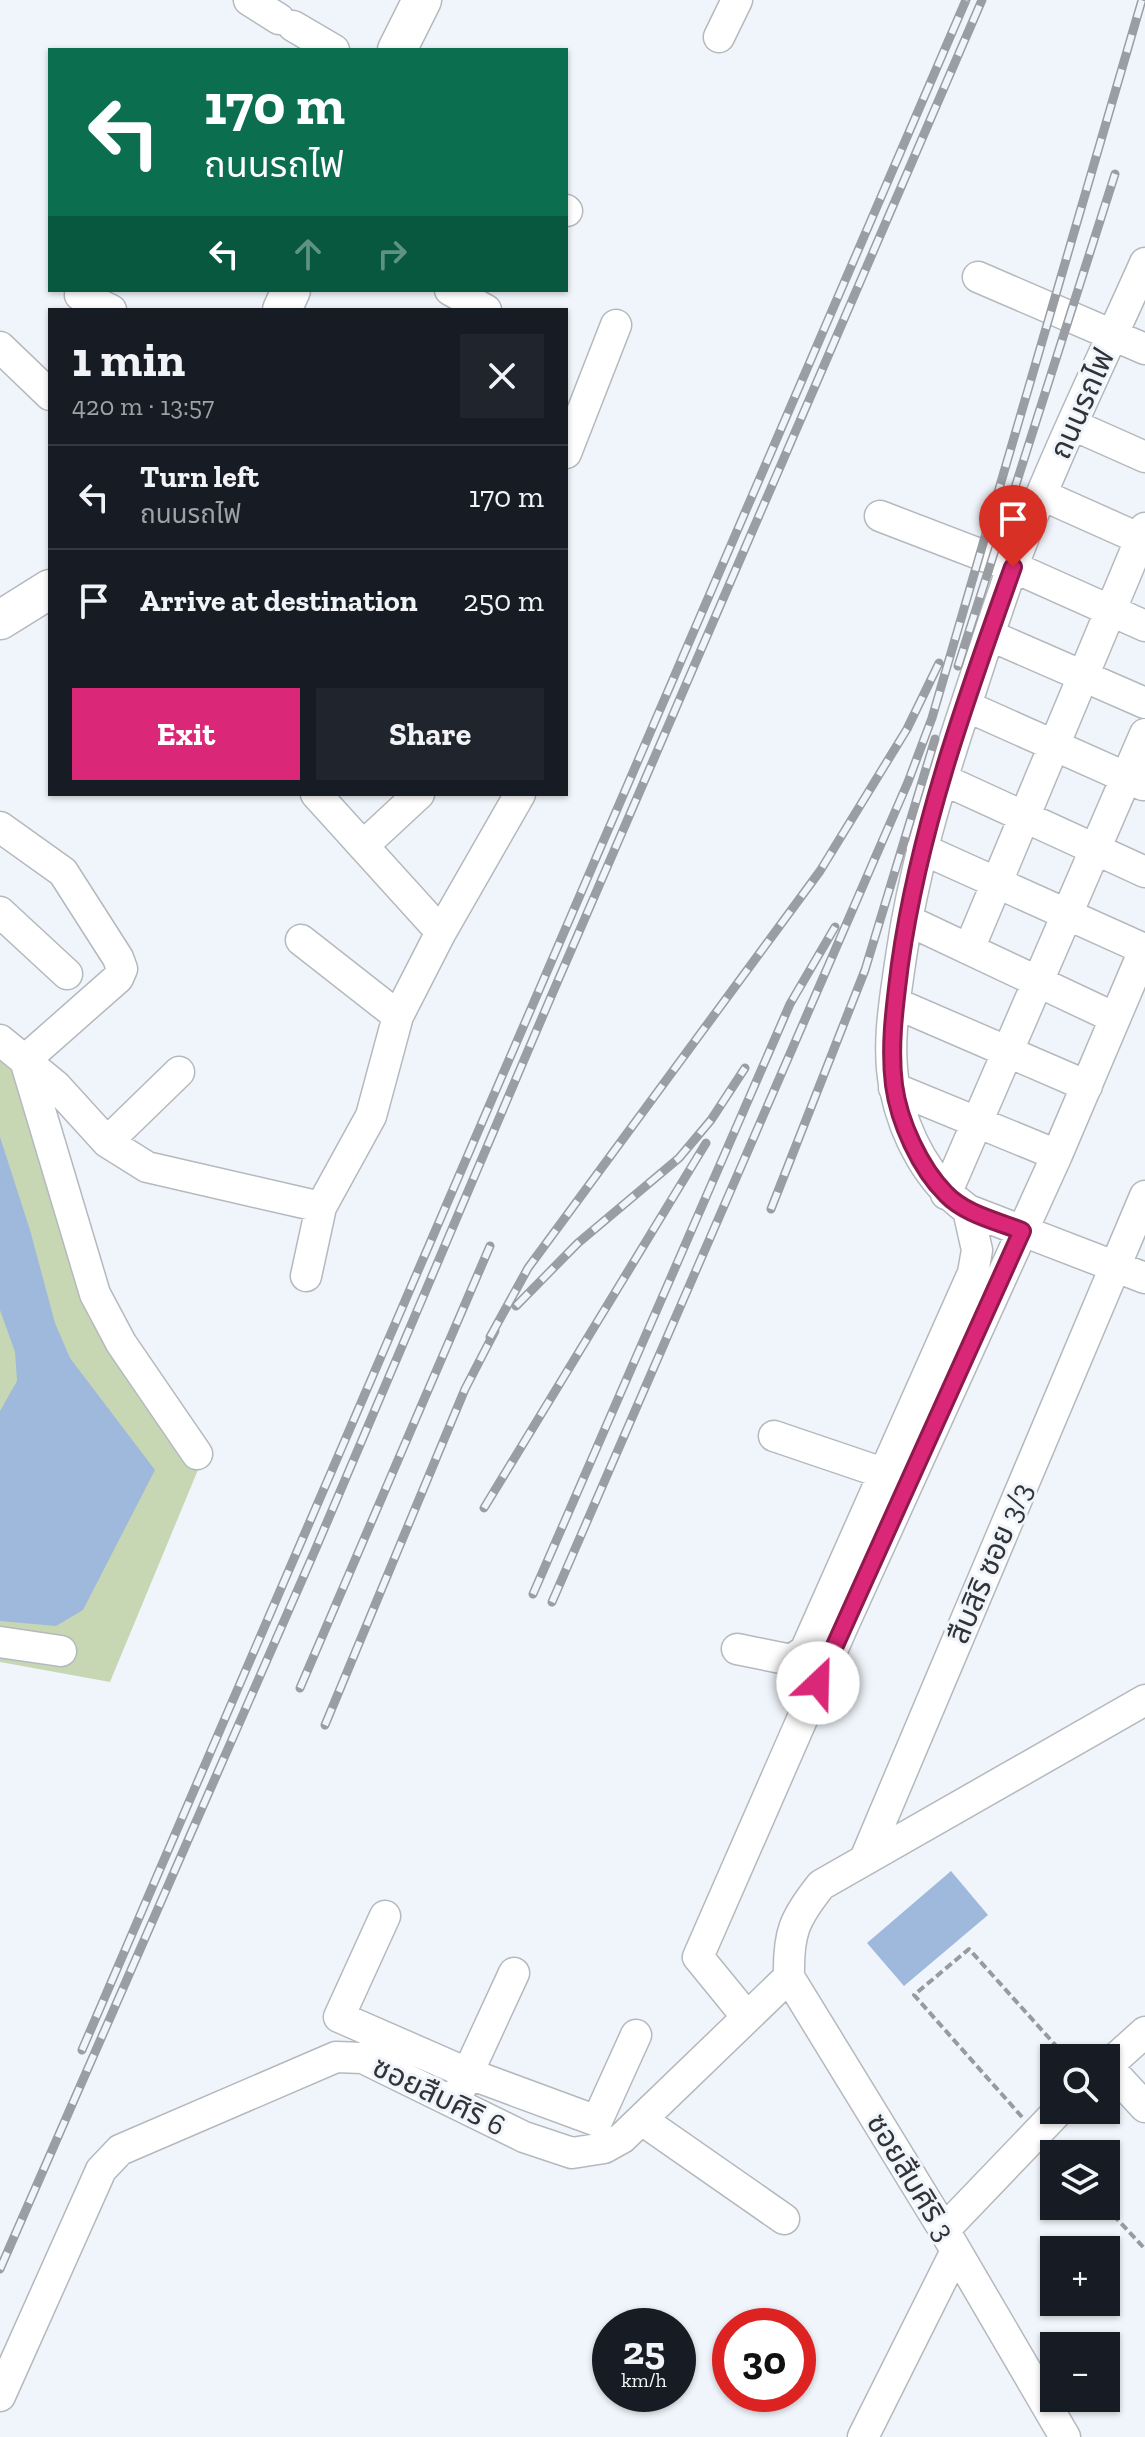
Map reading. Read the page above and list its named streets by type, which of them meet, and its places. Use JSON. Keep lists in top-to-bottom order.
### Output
{
  "streets": {
    "street": [
      "ถนนรถไฟ",
      "สืบสิริ ซอย 3/3",
      "ซอยสืบศิริ 6",
      "ซอยสืบศิริ 3"
    ]
  },
  "crossings": [
    ["ซอยสืบศิริ 6", "ซอยสืบศิริ 3"]
  ],
  "page": {
    "turn": ["170 m", "ถนนรถไฟ"],
    "heading": ["1 min", "420 m · 13:57"],
    "list": [
      {
        "name": "Turn left",
        "note": "ถนนรถไฟ",
        "value": "170 m"
      },
      {
        "name": "Arrive at destination",
        "value": "250 m"
      }
    ],
    "buttons": ["Exit", "Share"],
    "map_buttons": ["+", "−"],
    "speed": "25 km/h",
    "limit": "30"
  }
}
